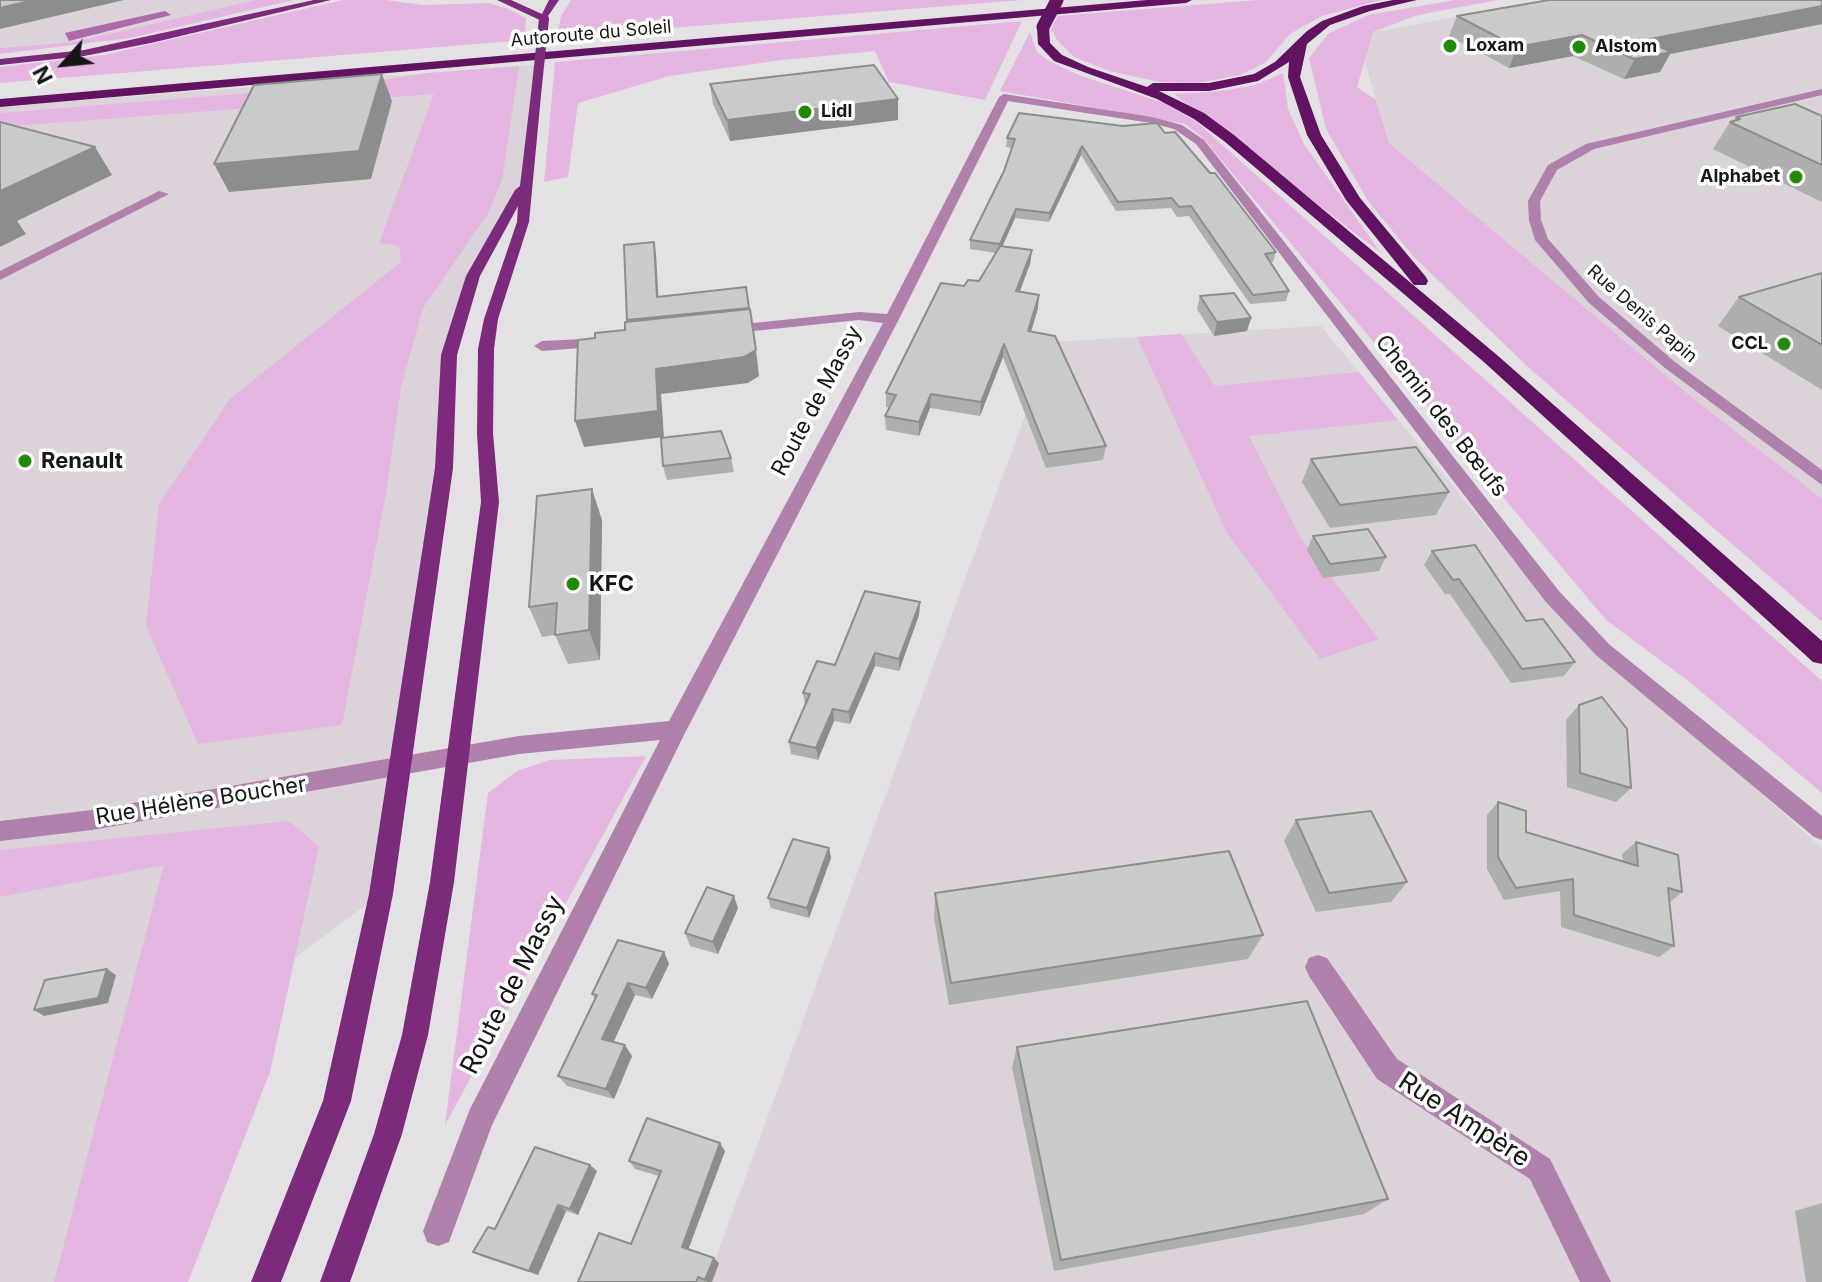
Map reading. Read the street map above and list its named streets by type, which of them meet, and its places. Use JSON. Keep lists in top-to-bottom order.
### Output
{
  "streets": {
    "highway": ["Autoroute du Soleil"],
    "street": [
      "Rue Denis Papin",
      "Route de Massy",
      "Chemin des Bœufs",
      "Rue Hélène Boucher",
      "Rue Ampère"
    ]
  },
  "crossings": [
    ["Route de Massy", "Chemin des Bœufs"]
  ],
  "places": [
    "Loxam",
    "Alstom",
    "Lidl",
    "Alphabet",
    "CCL",
    "Renault",
    "KFC"
  ],
  "north": "bottom left"
}
